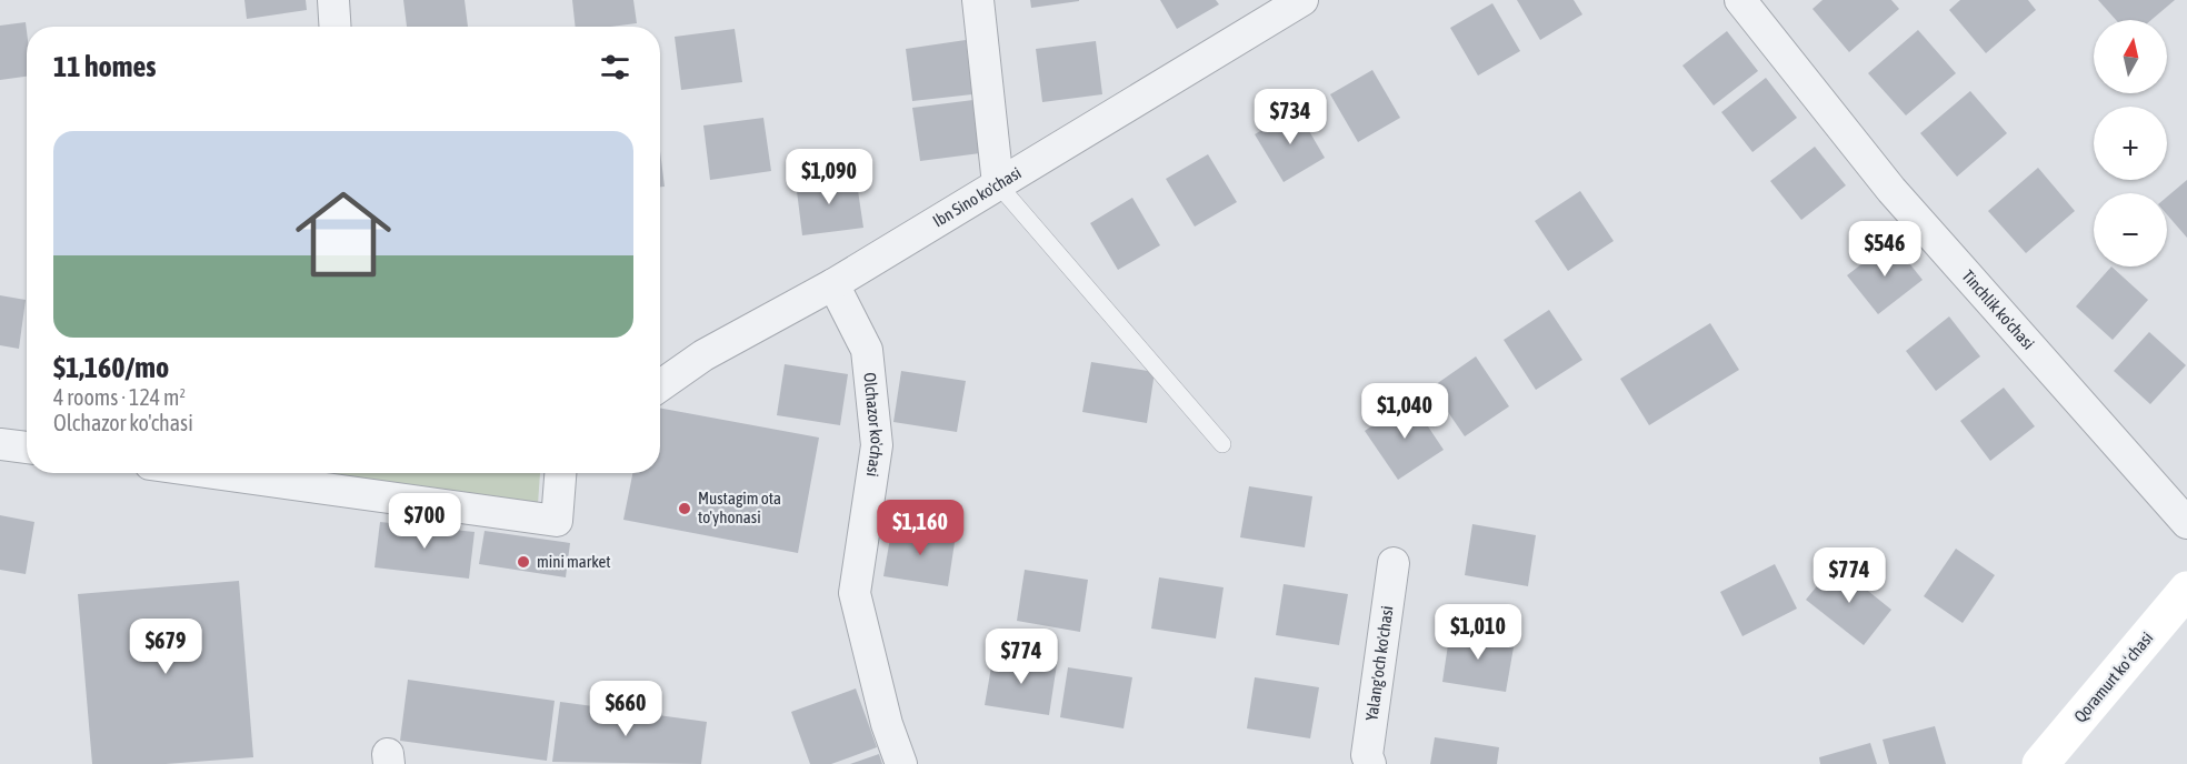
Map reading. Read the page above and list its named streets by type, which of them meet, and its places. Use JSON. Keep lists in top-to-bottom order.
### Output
{
  "streets": {
    "main road": ["Qoramurt koʻchasi"],
    "street": [
      "Ibn Sino ko'chasi",
      "Tinchlik ko'chasi",
      "Olchazor ko'chasi",
      "Yalang'och ko'chasi"
    ]
  },
  "crossings": [
    ["Ibn Sino ko'chasi", "Olchazor ko'chasi"]
  ],
  "places": ["Mustagim ota to'yhonasi", "mini market"],
  "north": "top",
  "page": {
    "map_buttons": ["+", "−"],
    "heading": "11 homes",
    "price": [
      "$734",
      "$1,090",
      "$546",
      "$1,040",
      "$700",
      "$1,160",
      "$774",
      "$1,010",
      "$679",
      "$774",
      "$660"
    ],
    "list": [
      {
        "name": "$1,160/mo",
        "note": "4 rooms · 124 m² · Olchazor ko'chasi"
      }
    ]
  }
}
